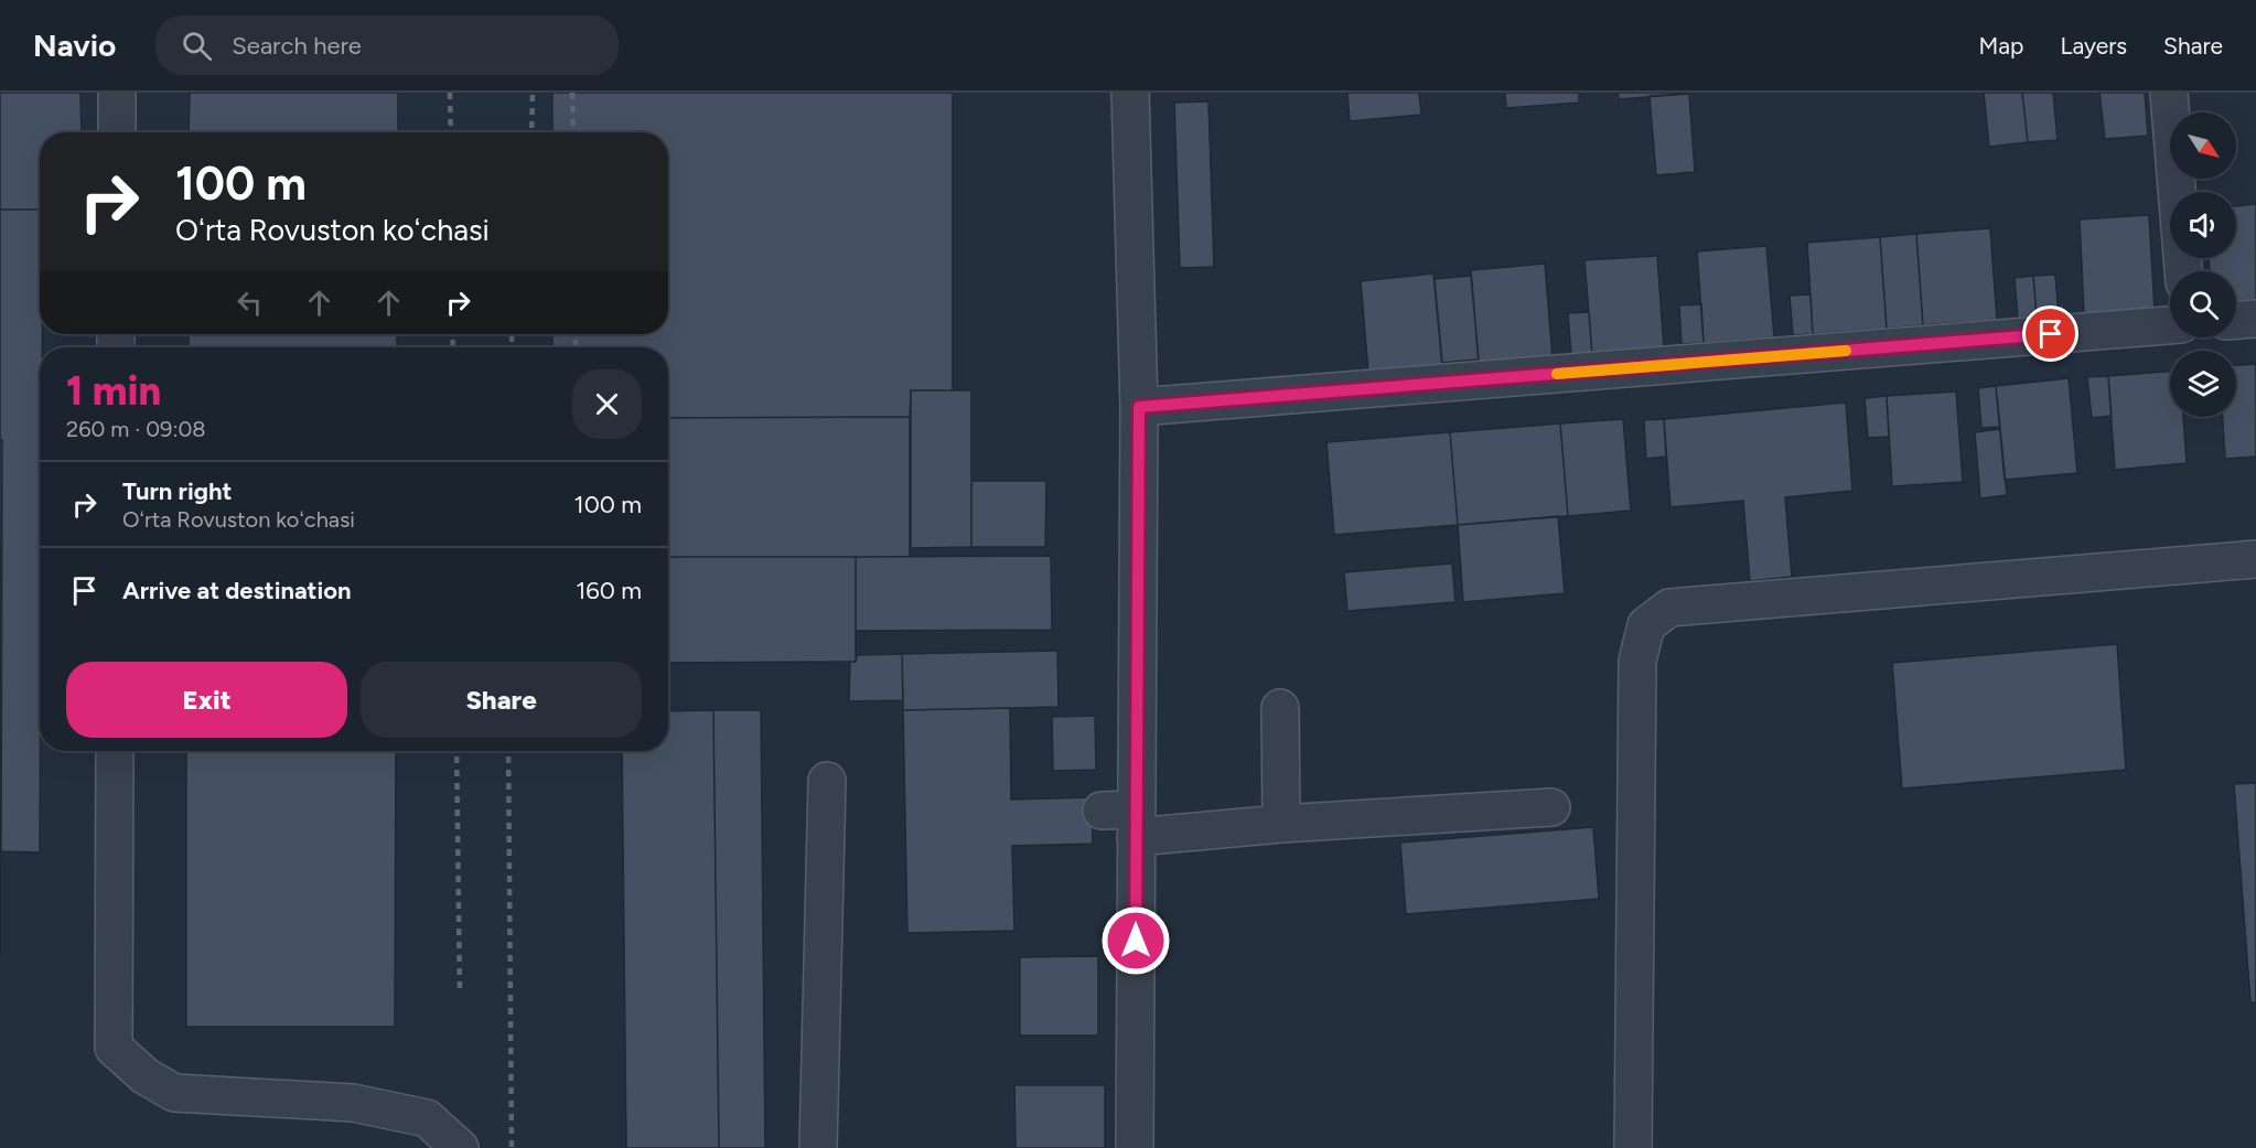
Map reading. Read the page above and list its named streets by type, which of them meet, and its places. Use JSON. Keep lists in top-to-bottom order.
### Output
{
  "north": "bottom right",
  "page": {
    "header": "Navio",
    "search": "Search here",
    "nav": ["Map", "Layers", "Share"],
    "turn": ["100 m", "Oʻrta Rovuston koʻchasi"],
    "heading": ["1 min", "260 m · 09:08"],
    "list": [
      {
        "name": "Turn right",
        "note": "Oʻrta Rovuston koʻchasi",
        "value": "100 m"
      },
      {
        "name": "Arrive at destination",
        "value": "160 m"
      }
    ],
    "buttons": ["Exit", "Share"]
  }
}
